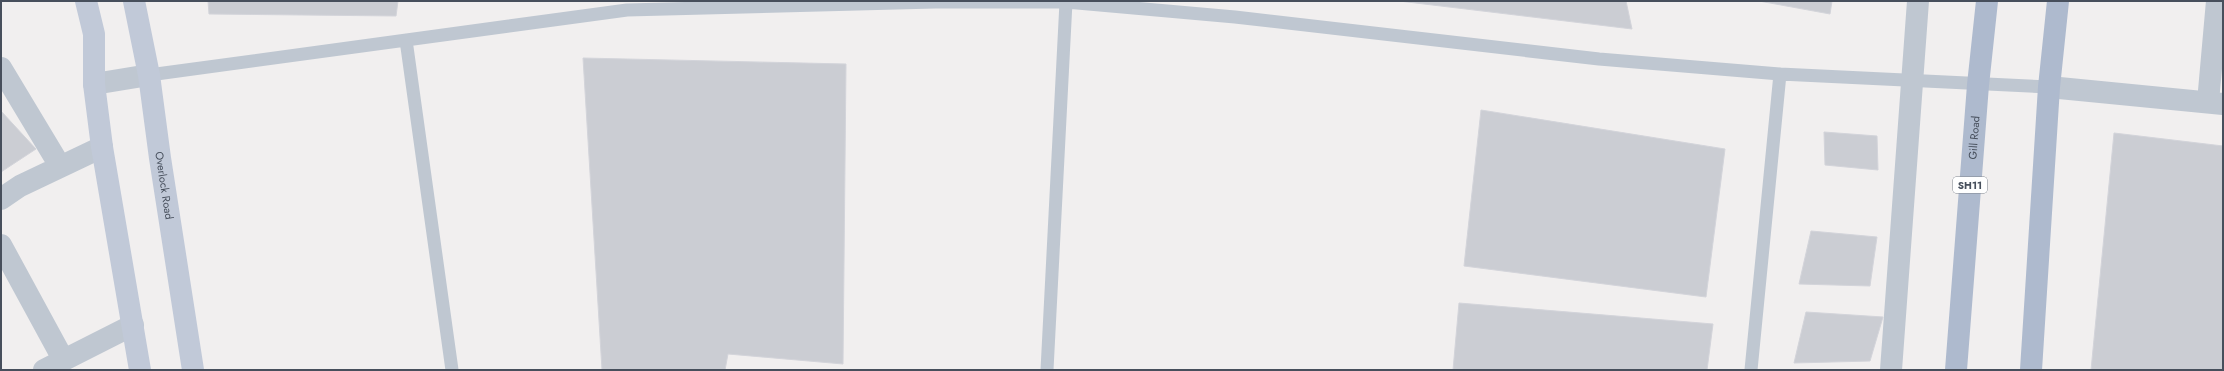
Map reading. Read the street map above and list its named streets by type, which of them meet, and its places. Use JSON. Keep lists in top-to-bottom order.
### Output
{
  "streets": {
    "main road": ["Gill Road", "SH11"],
    "street": ["Overlock Road"]
  }
}
